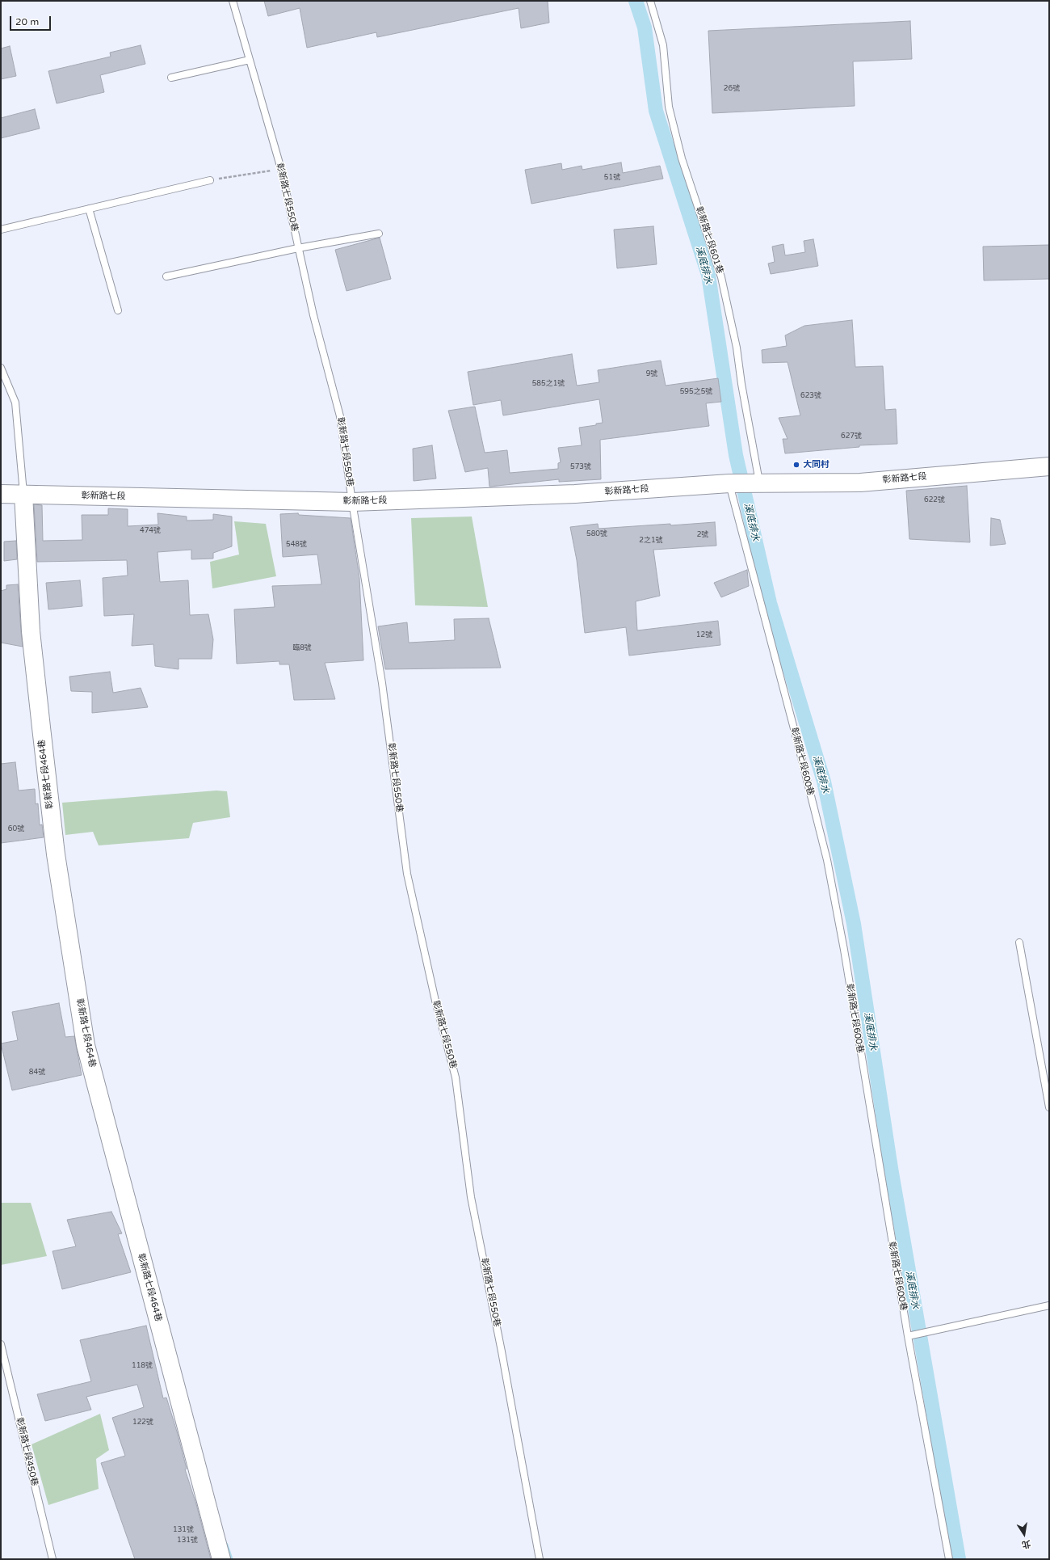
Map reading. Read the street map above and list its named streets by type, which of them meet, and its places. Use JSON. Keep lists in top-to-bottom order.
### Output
{
  "streets": {
    "street": ["彰新路七段", "彰新路七段464巷"],
    "lane": [
      "彰新路七段550巷",
      "彰新路七段601巷",
      "彰新路七段600巷",
      "彰新路七段450巷"
    ]
  },
  "crossings": [
    ["彰新路七段550巷", "彰新路七段"],
    ["彰新路七段601巷", "彰新路七段"],
    ["彰新路七段", "彰新路七段600巷"],
    ["彰新路七段", "彰新路七段464巷"]
  ],
  "water": ["溪底排水"],
  "places": ["大同村"],
  "house_numbers": [
    "26號",
    "51號",
    "9號",
    "585之1號",
    "595之5號",
    "623號",
    "627號",
    "573號",
    "622號",
    "474號",
    "580號",
    "2號",
    "2之1號",
    "548號",
    "12號",
    "臨8號",
    "60號",
    "84號",
    "118號",
    "122號",
    "131號",
    "131號"
  ],
  "scale_bar": "20 m",
  "north": "bottom"
}
